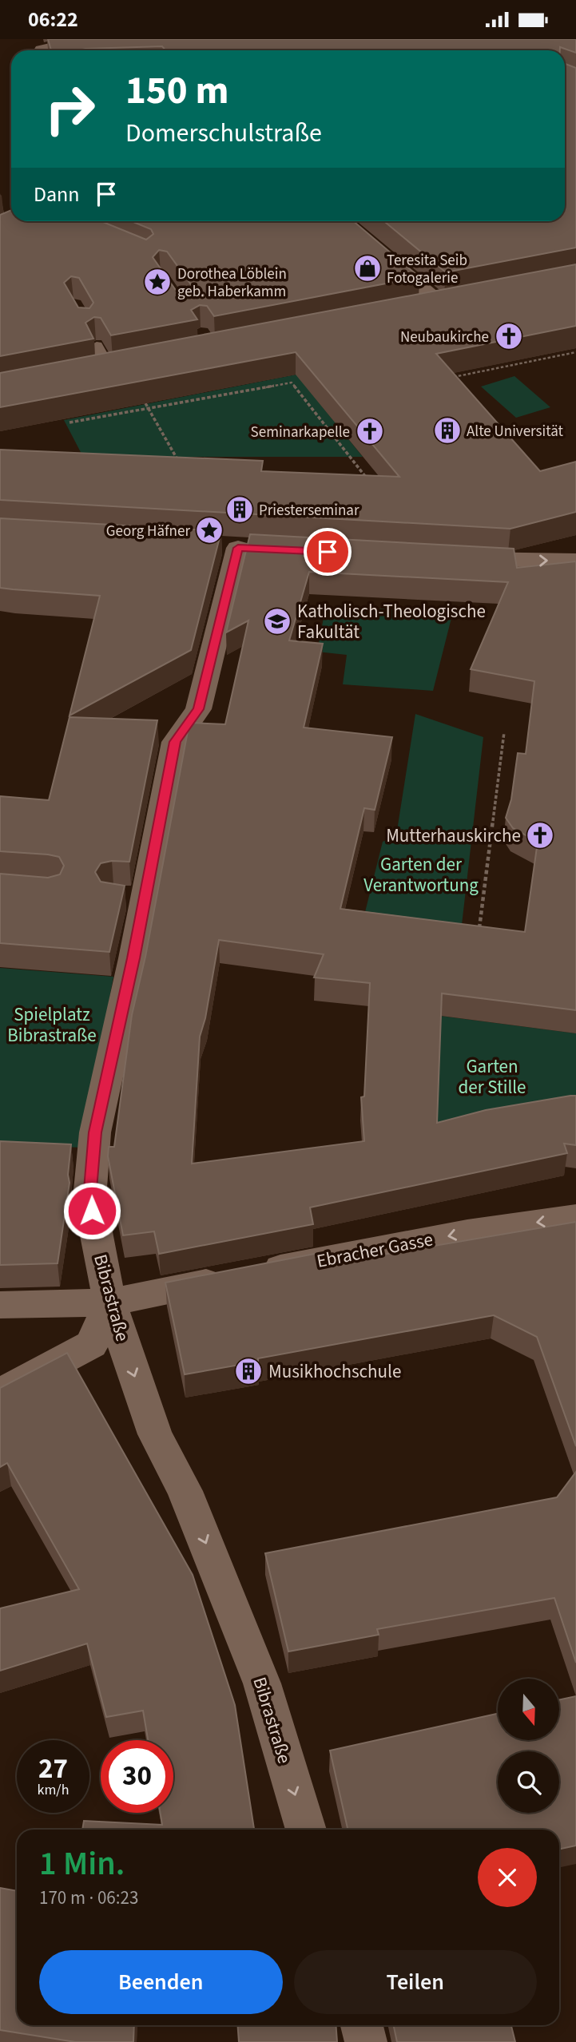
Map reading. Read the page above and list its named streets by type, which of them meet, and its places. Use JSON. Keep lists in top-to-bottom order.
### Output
{
  "streets": {
    "street": ["Ebracher Gasse", "Bibrastraße"]
  },
  "crossings": [
    ["Ebracher Gasse", "Bibrastraße"]
  ],
  "one_way": ["Ebracher Gasse", "Bibrastraße"],
  "parks": ["Garten der Verantwortung", "Spielplatz Bibrastraße", "Garten der Stille"],
  "places": {
    "shop": ["Teresita Seib Fotogalerie"],
    "place": ["Dorothea Löblein geb. Haberkamm", "Georg Häfner"],
    "church": ["Neubaukirche", "Seminarkapelle", "Mutterhauskirche"],
    "building": ["Alte Universität", "Priesterseminar", "Musikhochschule"],
    "school or university": ["Katholisch-Theologische Fakultät"]
  },
  "north": "bottom",
  "page": {
    "status": "06:22",
    "turn": ["150 m", "Domerschulstraße"],
    "then": "Dann",
    "speed": "27 km/h",
    "limit": "30",
    "heading": ["1 Min.", "170 m · 06:23"],
    "buttons": ["Beenden", "Teilen"]
  }
}
